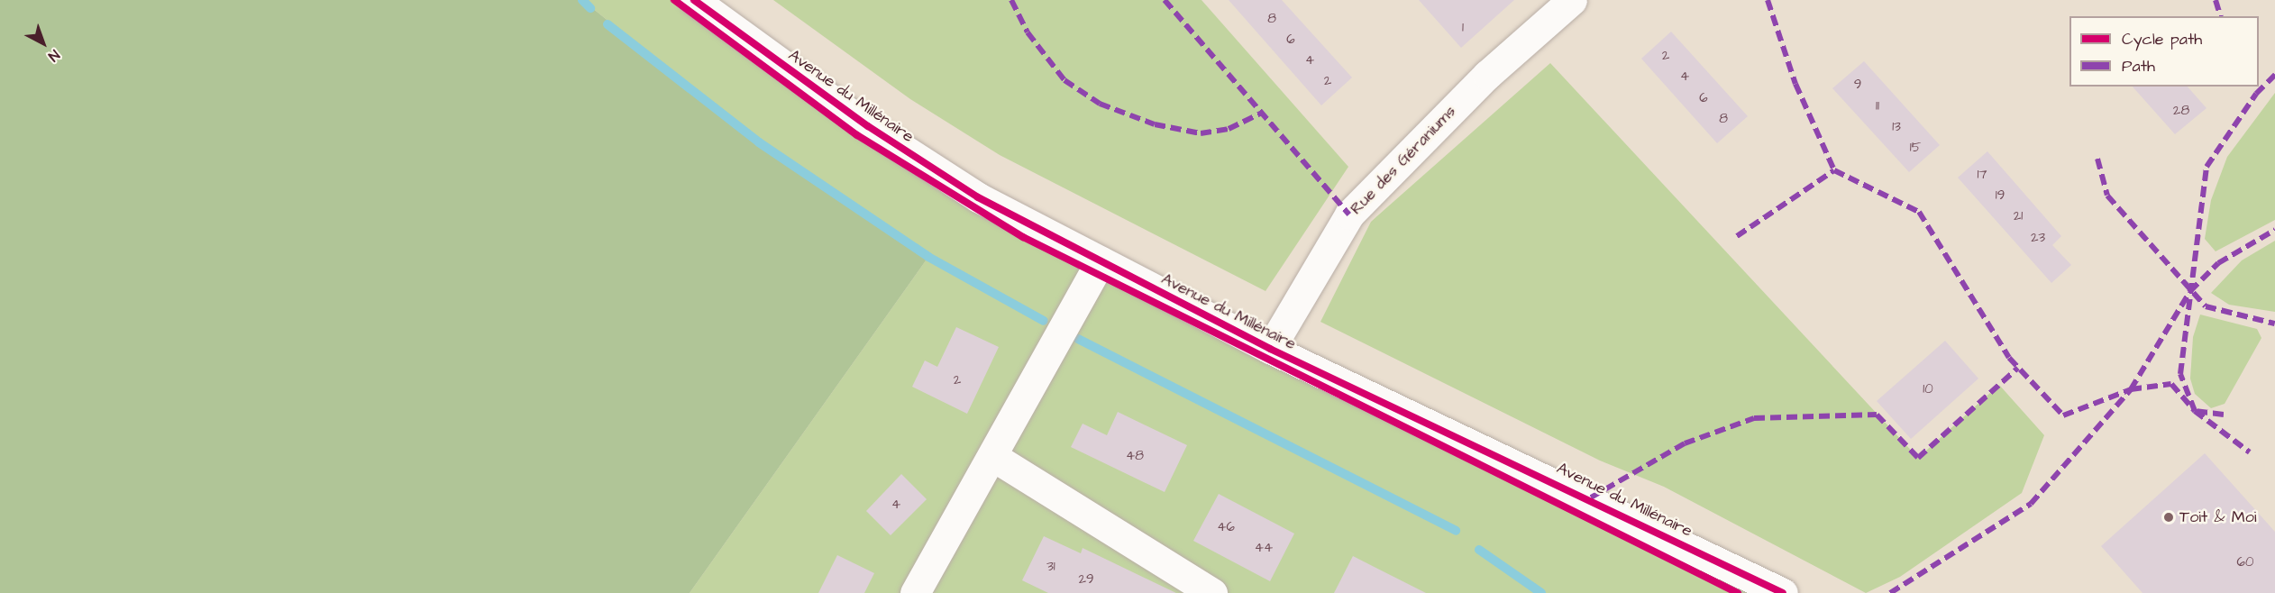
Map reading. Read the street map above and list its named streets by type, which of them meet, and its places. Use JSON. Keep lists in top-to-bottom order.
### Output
{
  "streets": {
    "street": ["Avenue du Millénaire", "Rue des Géraniums"]
  },
  "crossings": [
    ["Avenue du Millénaire", "Rue des Géraniums"]
  ],
  "places": ["Toit & Moi"],
  "house_numbers": [
    "8",
    "1",
    "6",
    "2",
    "4",
    "4",
    "2",
    "9",
    "6",
    "11",
    "28",
    "8",
    "13",
    "15",
    "17",
    "19",
    "21",
    "23",
    "2",
    "10",
    "48",
    "4",
    "46",
    "44",
    "60",
    "31",
    "29"
  ],
  "legend": ["Cycle path", "Path"],
  "north": "bottom right"
}
